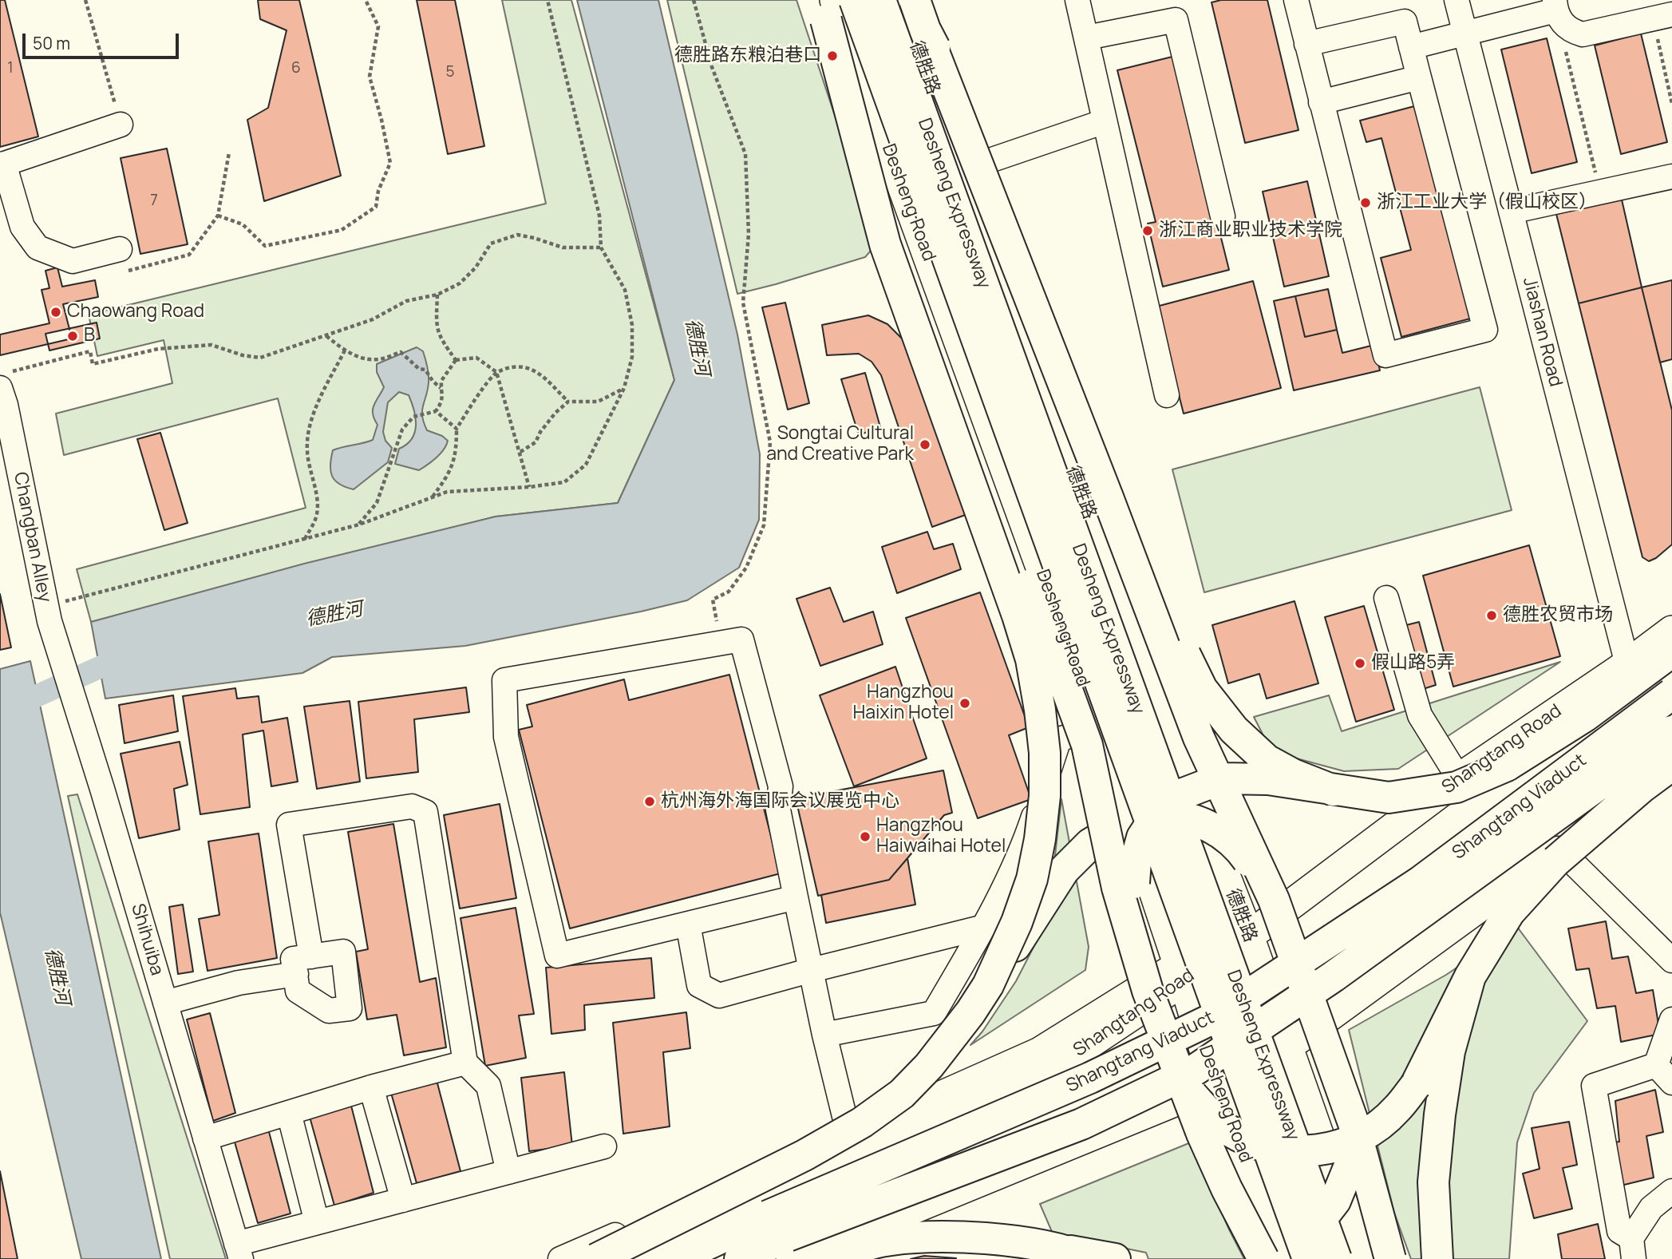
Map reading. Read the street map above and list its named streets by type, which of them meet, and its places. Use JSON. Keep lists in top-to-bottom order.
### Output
{
  "streets": {
    "highway": ["Desheng Expressway", "Shangtang Viaduct"],
    "main road": ["德胜路", "Desheng Road", "Shangtang Road"],
    "street": ["Jiashan Road", "Changban Alley", "Shihuiba"]
  },
  "crossings": [
    ["德胜路", "Shangtang Road"],
    ["Desheng Road", "Shangtang Road"],
    ["Jiashan Road", "Shangtang Road"],
    ["Changban Alley", "Shihuiba"],
    ["Shangtang Road", "Shangtang Viaduct"]
  ],
  "water": ["德胜河"],
  "places": [
    "德胜路东粮泊巷口",
    "浙江工业大学（假山校区）",
    "浙江商业职业技术学院",
    "Chaowang Road",
    "B",
    "Songtai Cultural and Creative Park",
    "德胜农贸市场",
    "假山路5弄",
    "Hangzhou Haixin Hotel",
    "杭州海外海国际会议展览中心",
    "Hangzhou Haiwaihai Hotel"
  ],
  "house_numbers": [
    "1",
    "6",
    "5",
    "7"
  ],
  "scale_bar": "50 m"
}
